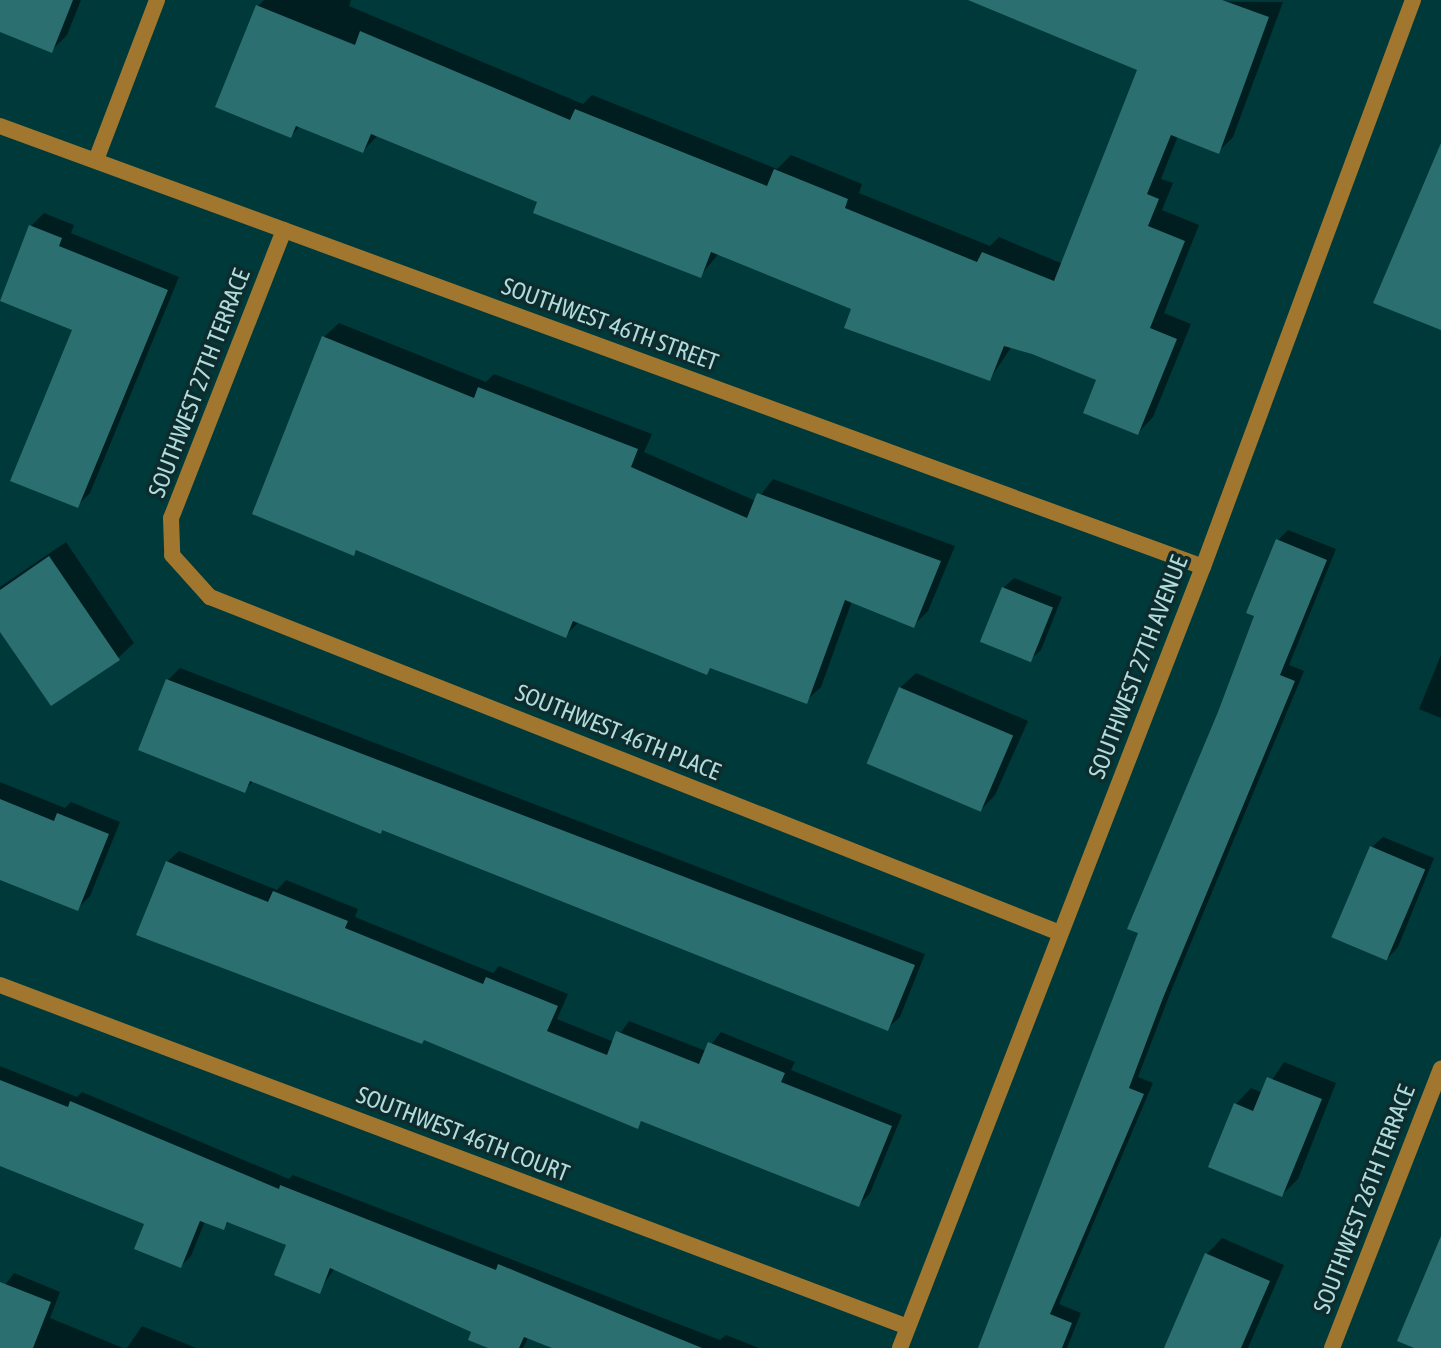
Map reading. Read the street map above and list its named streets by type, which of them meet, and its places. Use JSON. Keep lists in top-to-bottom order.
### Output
{
  "streets": {
    "street": [
      "SOUTHWEST 46TH STREET",
      "SOUTHWEST 27TH TERRACE",
      "SOUTHWEST 27TH AVENUE",
      "SOUTHWEST 46TH PLACE",
      "SOUTHWEST 46TH COURT",
      "SOUTHWEST 26TH TERRACE"
    ]
  },
  "crossings": [
    ["SOUTHWEST 46TH STREET", "SOUTHWEST 27TH TERRACE"],
    ["SOUTHWEST 46TH STREET", "SOUTHWEST 27TH AVENUE"],
    ["SOUTHWEST 27TH TERRACE", "SOUTHWEST 46TH PLACE"],
    ["SOUTHWEST 27TH AVENUE", "SOUTHWEST 46TH PLACE"],
    ["SOUTHWEST 27TH AVENUE", "SOUTHWEST 46TH COURT"]
  ]
}
